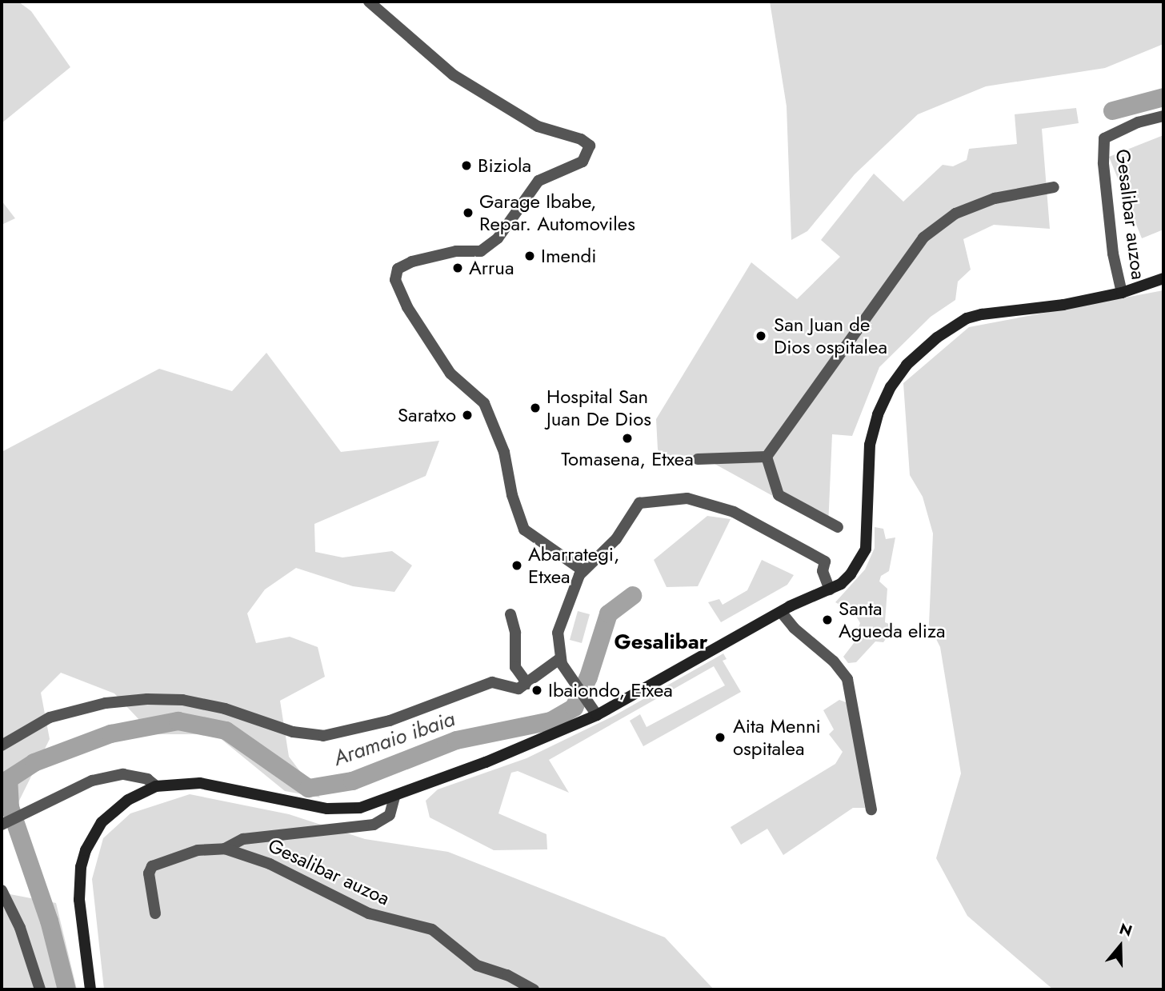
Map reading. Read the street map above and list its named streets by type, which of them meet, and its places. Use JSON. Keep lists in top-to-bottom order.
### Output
{
  "streets": {
    "street": ["Gesalibar auzoa"]
  },
  "districts": ["Gesalibar"],
  "water": ["Aramaio ibaia"],
  "places": [
    "Biziola",
    "Garage Ibabe, Repar. Automoviles",
    "Imendi",
    "Arrua",
    "San Juan de Dios ospitalea",
    "Hospital San Juan De Dios",
    "Saratxo",
    "Tomasena, Etxea",
    "Abarrategi, Etxea",
    "Santa Agueda eliza",
    "Ibaiondo, Etxea",
    "Aita Menni ospitalea"
  ],
  "north": "top"
}
